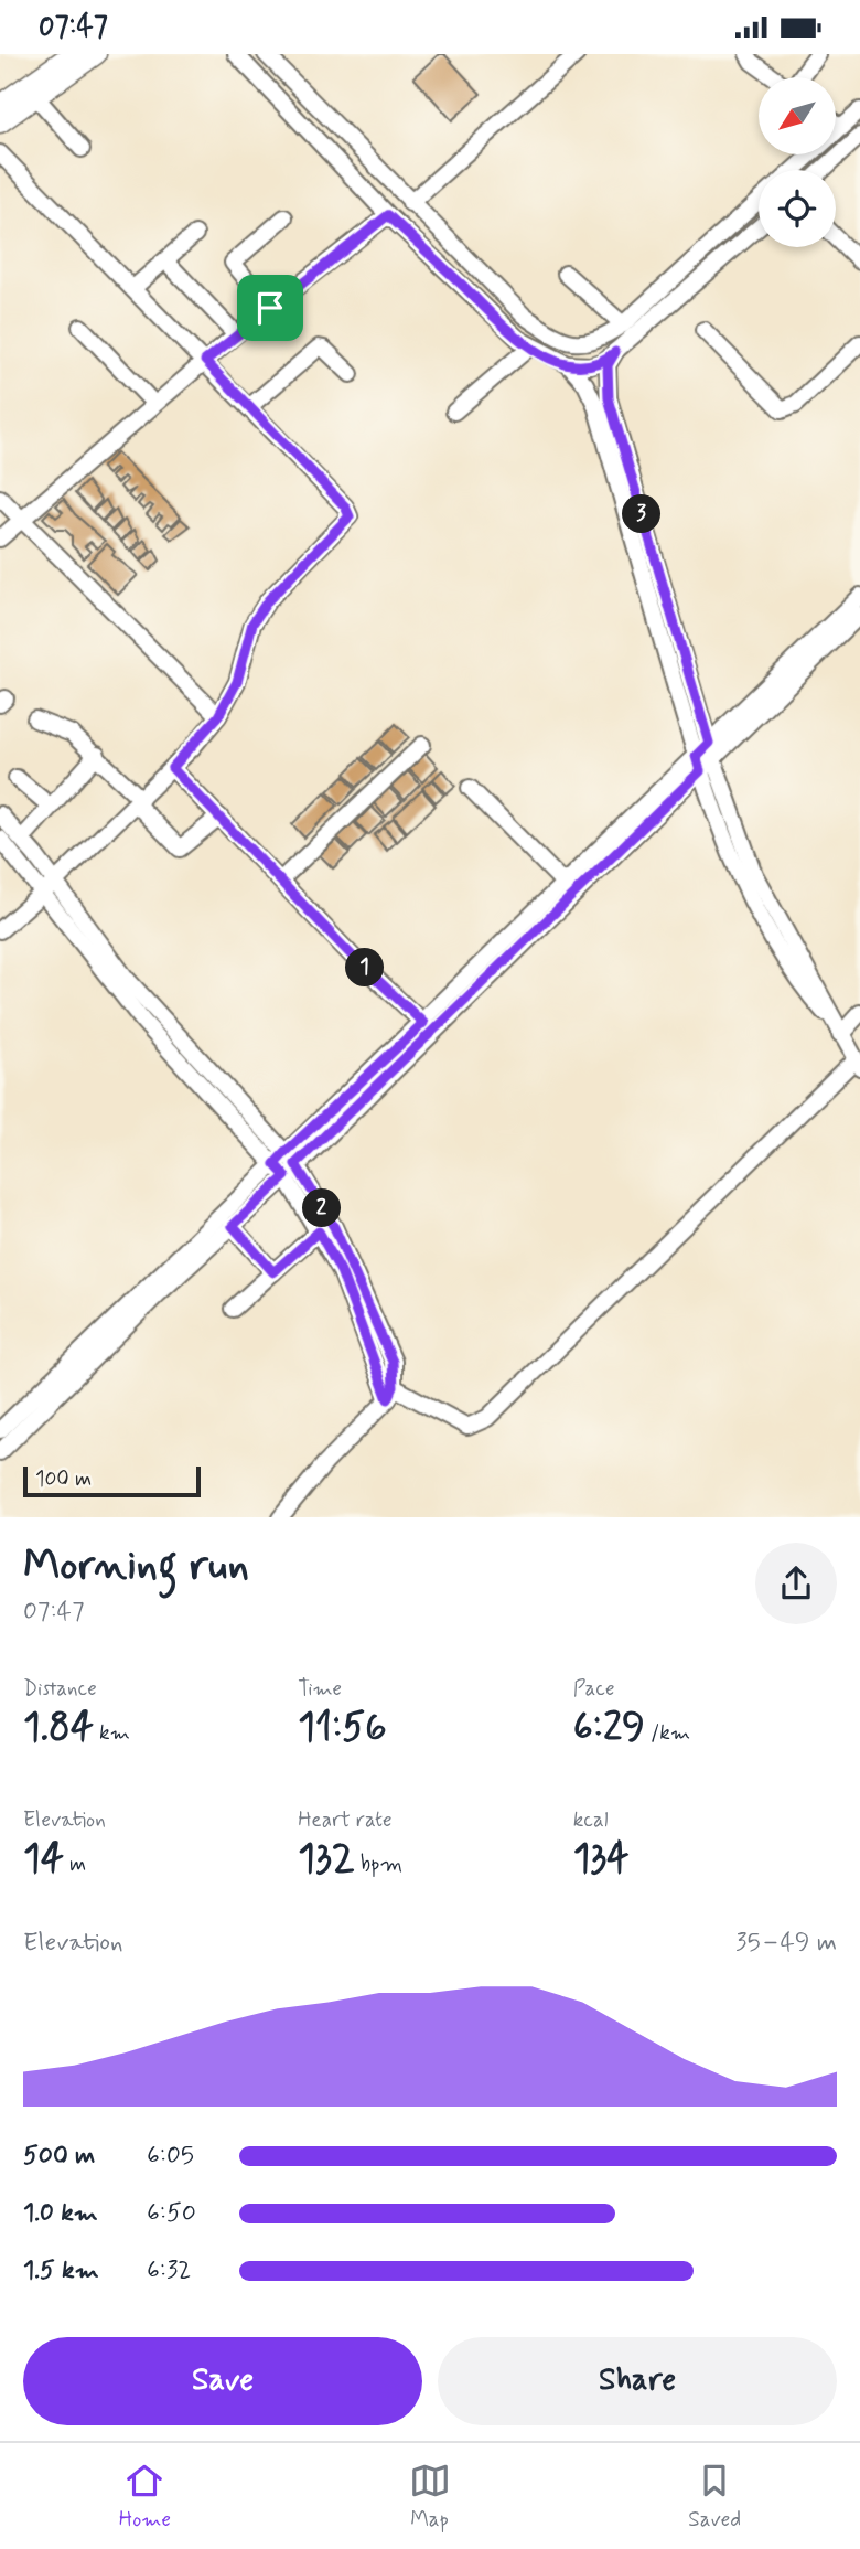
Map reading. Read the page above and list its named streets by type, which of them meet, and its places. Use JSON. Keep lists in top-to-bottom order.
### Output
{
  "scale_bar": "100 m",
  "north": "bottom left",
  "page": {
    "status": "07:47",
    "pins": ["3", "1", "2"],
    "scale": "100 m",
    "heading": ["Morning run", "07:47"],
    "stats": [
      ["Distance", "1.84 km"],
      ["Time", "11:56"],
      ["Pace", "6:29 /km"],
      ["Elevation", "14 m"],
      ["Heart rate", "132 bpm"],
      ["kcal", "134"]
    ],
    "chart": ["Elevation", "35–49 m"],
    "list": [
      {
        "name": "500 m",
        "note": "6:05"
      },
      {
        "name": "1.0 km",
        "note": "6:50"
      },
      {
        "name": "1.5 km",
        "note": "6:32"
      }
    ],
    "buttons": ["Save", "Share"],
    "tabs": ["Home", "Map", "Saved"]
  }
}
